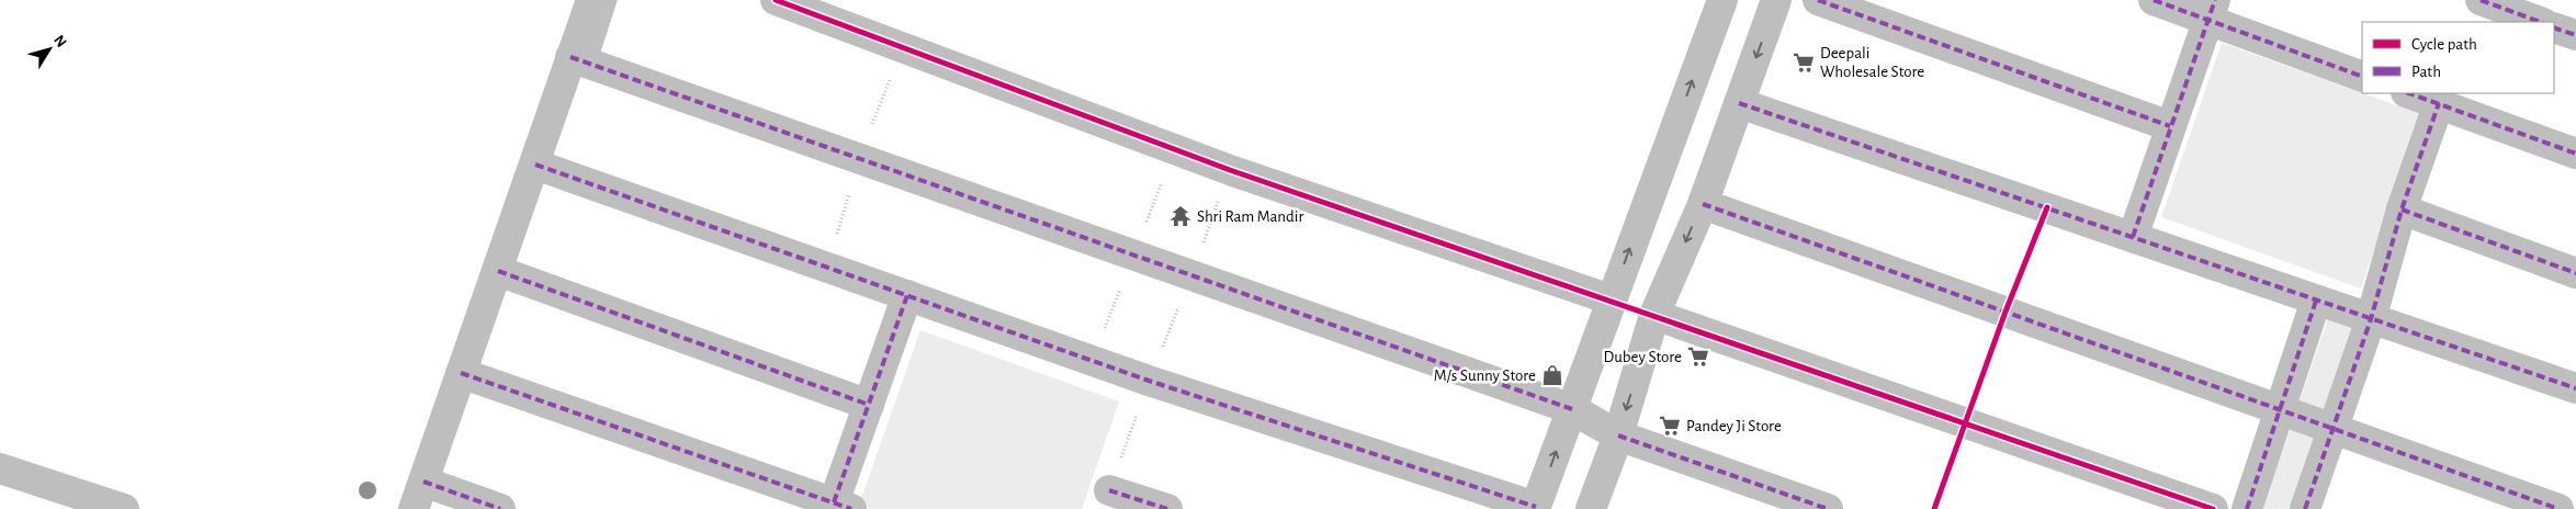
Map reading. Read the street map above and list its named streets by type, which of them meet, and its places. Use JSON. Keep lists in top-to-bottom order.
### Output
{
  "places": {
    "supermarket": ["Deepali Wholesale Store", "Dubey Store", "Pandey Ji Store"],
    "temple": ["Shri Ram Mandir"],
    "shop": ["M/s Sunny Store"]
  },
  "legend": ["Cycle path", "Path"],
  "north": "top right"
}
